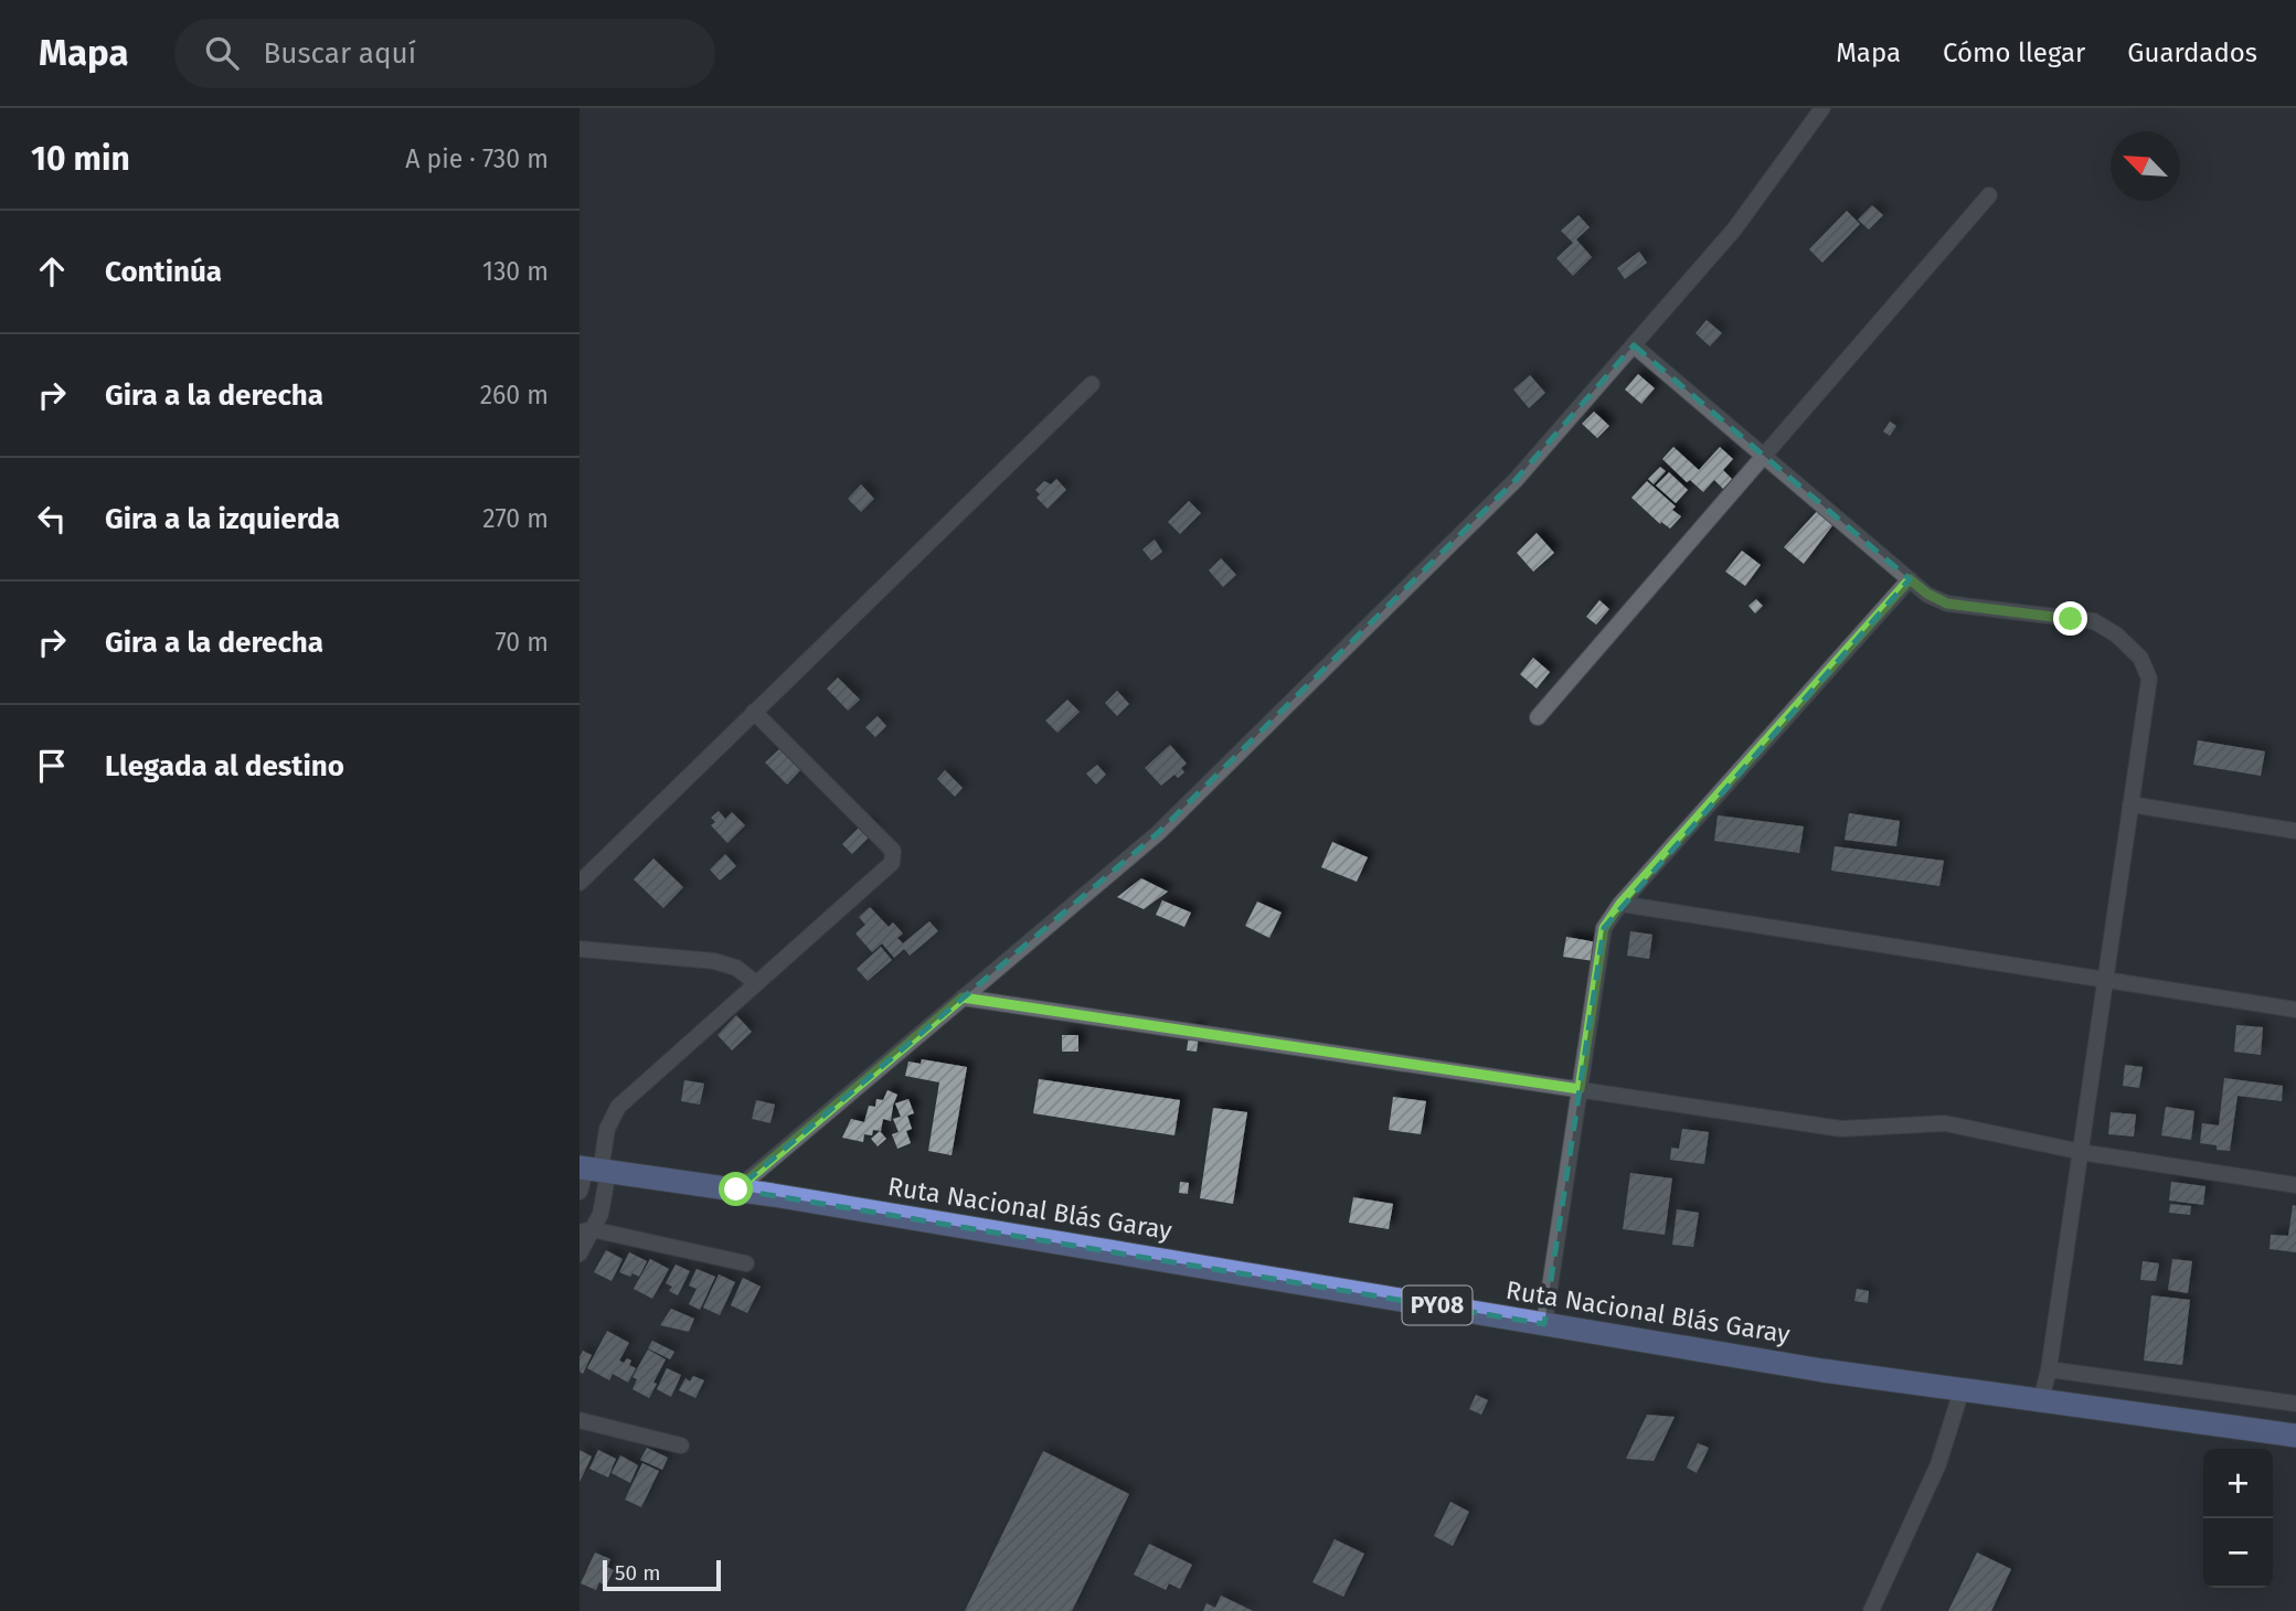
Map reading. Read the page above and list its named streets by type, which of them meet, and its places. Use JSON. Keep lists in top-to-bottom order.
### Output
{
  "streets": {
    "highway": ["Ruta Nacional Blás Garay", "PY08"]
  },
  "scale_bar": "50 m",
  "north": "top left",
  "page": {
    "header": "Mapa",
    "search": "Buscar aquí",
    "nav": ["Mapa", "Cómo llegar", "Guardados"],
    "heading": ["10 min", "A pie · 730 m"],
    "list": [
      ["Continúa", "130 m"],
      ["Gira a la derecha", "260 m"],
      ["Gira a la izquierda", "270 m"],
      ["Gira a la derecha", "70 m"],
      "Llegada al destino"
    ],
    "map_buttons": ["+", "−"],
    "scale": "50 m"
  }
}
